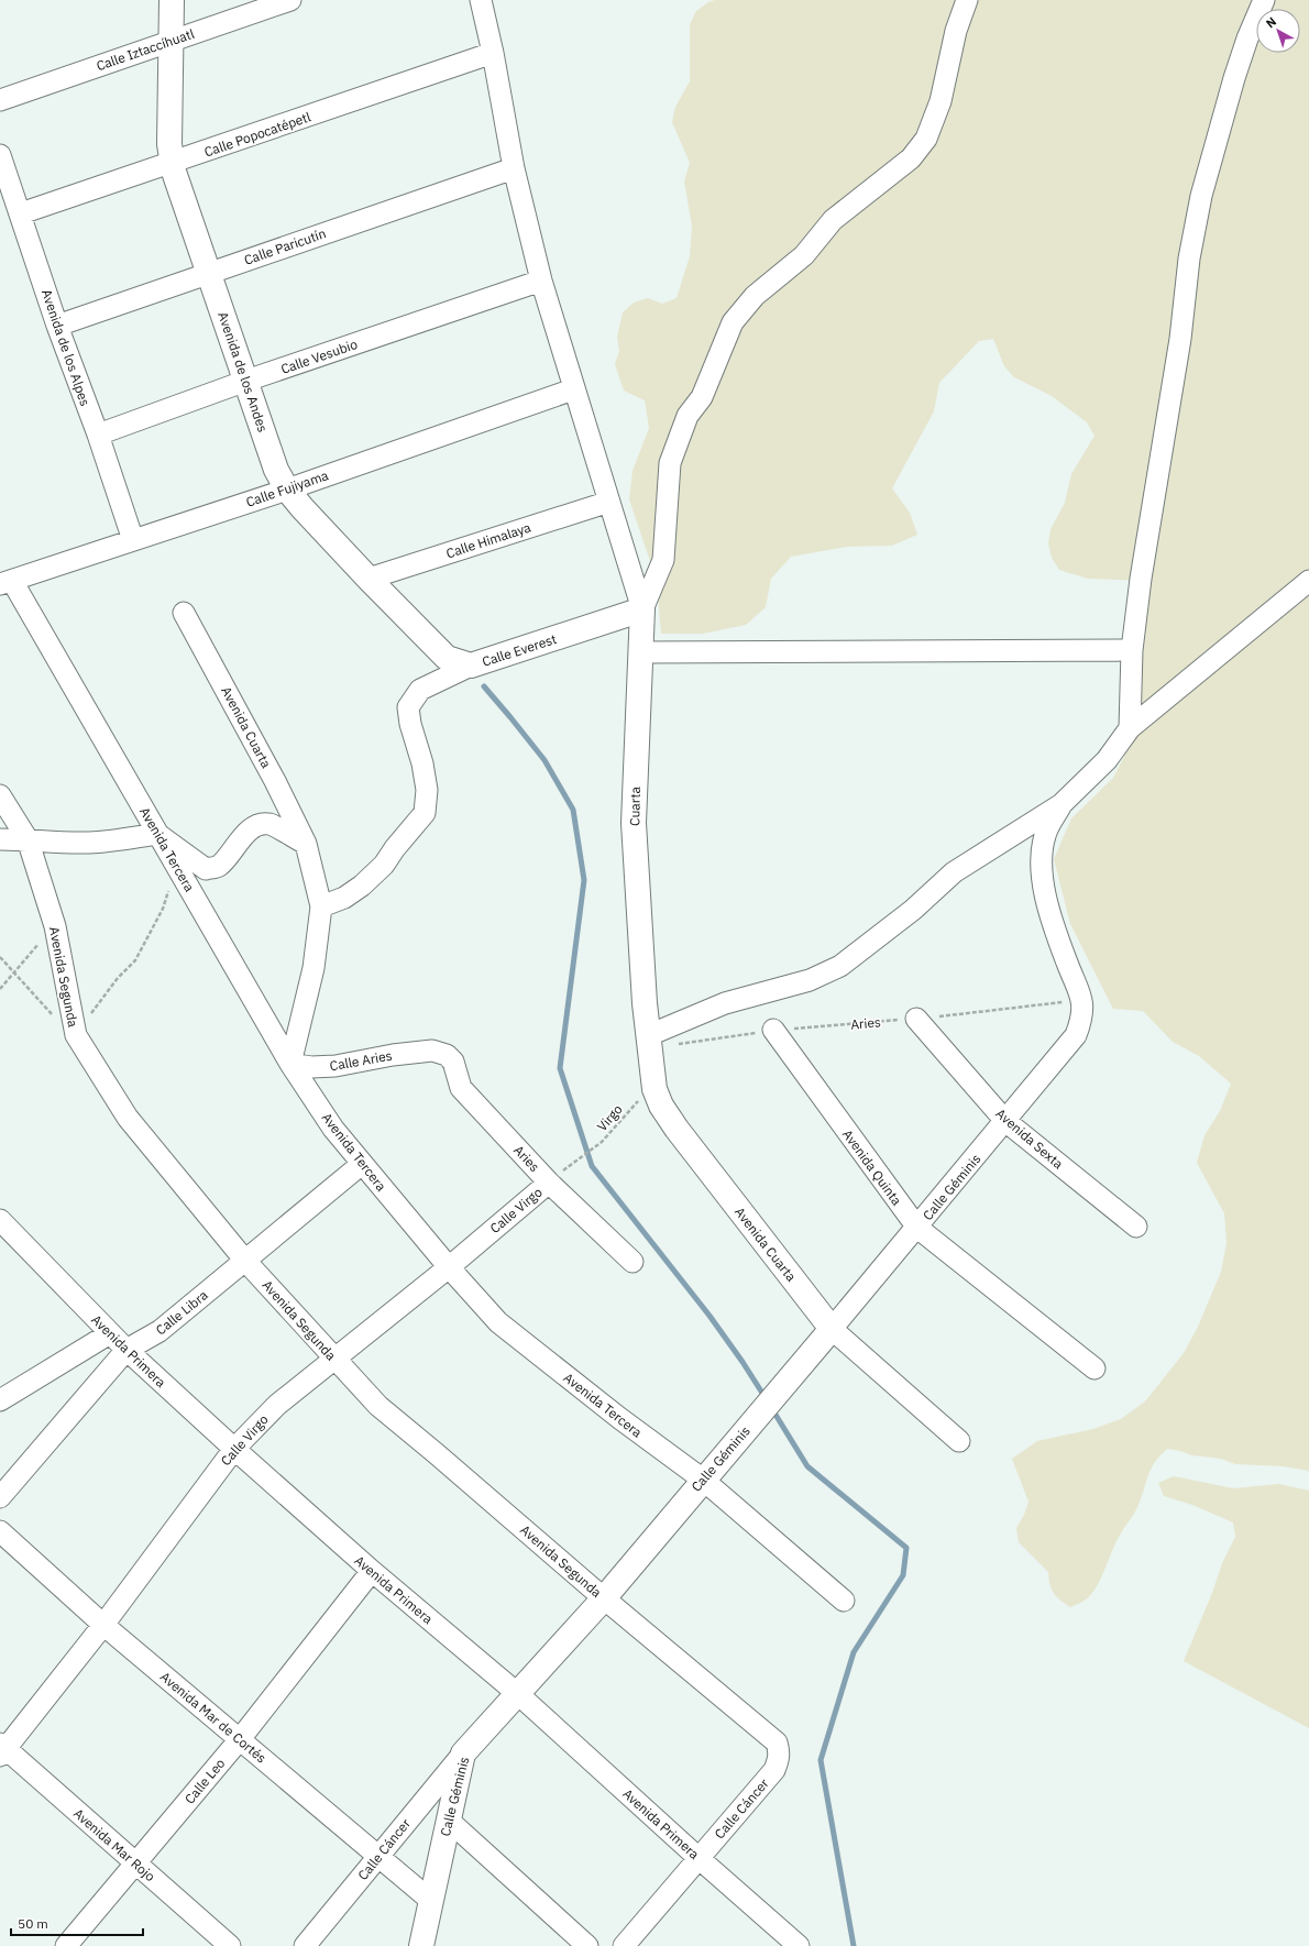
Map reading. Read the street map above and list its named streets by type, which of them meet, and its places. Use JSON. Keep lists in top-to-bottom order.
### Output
{
  "streets": {
    "street": [
      "Calle Iztaccíhuatl",
      "Calle Popocatépetl",
      "Calle Paricutín",
      "Avenida de los Alpes",
      "Calle Vesubio",
      "Avenida de los Andes",
      "Calle Fujiyama",
      "Calle Himalaya",
      "Calle Everest",
      "Avenida Cuarta",
      "Cuarta",
      "Avenida Tercera",
      "Avenida Segunda",
      "Aries",
      "Calle Aries",
      "Avenida Sexta",
      "Avenida Quinta",
      "Calle Géminis",
      "Calle Virgo",
      "Calle Libra",
      "Avenida Primera",
      "Avenida Mar de Cortés",
      "Calle Leo",
      "Calle Cáncer",
      "Avenida Mar Rojo"
    ],
    "path": ["Virgo"]
  },
  "crossings": [
    ["Calle Iztaccíhuatl", "Avenida de los Andes"],
    ["Calle Popocatépetl", "Avenida de los Alpes"],
    ["Calle Popocatépetl", "Avenida de los Andes"],
    ["Calle Paricutín", "Avenida de los Alpes"],
    ["Calle Paricutín", "Avenida de los Andes"],
    ["Avenida de los Alpes", "Calle Vesubio"],
    ["Avenida de los Alpes", "Calle Fujiyama"],
    ["Calle Vesubio", "Avenida de los Andes"],
    ["Avenida de los Andes", "Calle Fujiyama"],
    ["Avenida de los Andes", "Calle Himalaya"],
    ["Avenida de los Andes", "Calle Everest"],
    ["Calle Fujiyama", "Avenida Tercera"],
    ["Calle Everest", "Avenida Cuarta"],
    ["Calle Everest", "Cuarta"],
    ["Avenida Cuarta", "Cuarta"],
    ["Avenida Cuarta", "Aries"],
    ["Avenida Cuarta", "Virgo"],
    ["Avenida Cuarta", "Calle Géminis"],
    ["Avenida Tercera", "Calle Aries"],
    ["Avenida Tercera", "Calle Géminis"],
    ["Avenida Tercera", "Calle Virgo"],
    ["Avenida Tercera", "Calle Libra"],
    ["Avenida Segunda", "Calle Géminis"],
    ["Avenida Segunda", "Calle Virgo"],
    ["Avenida Segunda", "Calle Libra"],
    ["Avenida Segunda", "Calle Cáncer"],
    ["Aries", "Calle Aries"],
    ["Aries", "Avenida Sexta"],
    ["Aries", "Avenida Quinta"],
    ["Aries", "Calle Géminis"],
    ["Aries", "Calle Virgo"],
    ["Avenida Sexta", "Calle Géminis"],
    ["Avenida Quinta", "Calle Géminis"],
    ["Calle Géminis", "Avenida Primera"],
    ["Calle Géminis", "Avenida Mar de Cortés"],
    ["Calle Géminis", "Calle Cáncer"],
    ["Calle Virgo", "Avenida Primera"],
    ["Calle Virgo", "Avenida Mar de Cortés"],
    ["Calle Virgo", "Avenida Mar Rojo"],
    ["Calle Libra", "Avenida Primera"],
    ["Avenida Primera", "Calle Leo"],
    ["Avenida Primera", "Calle Cáncer"],
    ["Avenida Mar de Cortés", "Calle Leo"],
    ["Avenida Mar de Cortés", "Calle Cáncer"],
    ["Calle Leo", "Avenida Mar Rojo"]
  ],
  "scale_bar": "50 m",
  "north": "top left"
}
